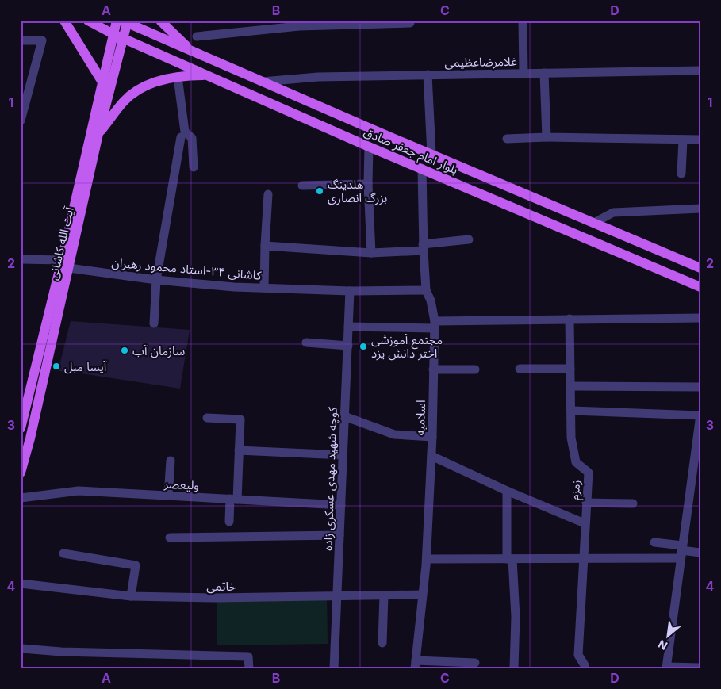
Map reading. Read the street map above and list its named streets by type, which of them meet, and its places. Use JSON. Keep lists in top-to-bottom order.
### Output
{
  "streets": {
    "main road": ["بلوار امام جعفر صادق", "آیت الله کاشانی"],
    "street": [
      "غلامرضاعظیمی",
      "کاشانی ۳۴-استاد محمود رهبران",
      "اسلامیه",
      "کوچه شهید مهدی عسکری زاده",
      "ولیعصر",
      "زمزم",
      "خاتمی"
    ]
  },
  "crossings": [
    ["غلامرضاعظیمی", "بلوار امام جعفر صادق"],
    ["بلوار امام جعفر صادق", "آیت الله کاشانی"],
    ["بلوار امام جعفر صادق", "اسلامیه"],
    ["آیت الله کاشانی", "کاشانی ۳۴-استاد محمود رهبران"],
    ["کاشانی ۳۴-استاد محمود رهبران", "اسلامیه"],
    ["کاشانی ۳۴-استاد محمود رهبران", "کوچه شهید مهدی عسکری زاده"],
    ["اسلامیه", "خاتمی"],
    ["کوچه شهید مهدی عسکری زاده", "ولیعصر"],
    ["کوچه شهید مهدی عسکری زاده", "خاتمی"]
  ],
  "places": [
    "هلدینگ بزرگ انصاری",
    "مجتمع آموزشی اختر دانش یزد",
    "سازمان آب",
    "آیسا مبل"
  ],
  "north": "bottom left",
  "grid": {
    "columns": [
      "A",
      "B",
      "C",
      "D"
    ],
    "rows": [
      "1",
      "2",
      "3",
      "4"
    ]
  }
}
